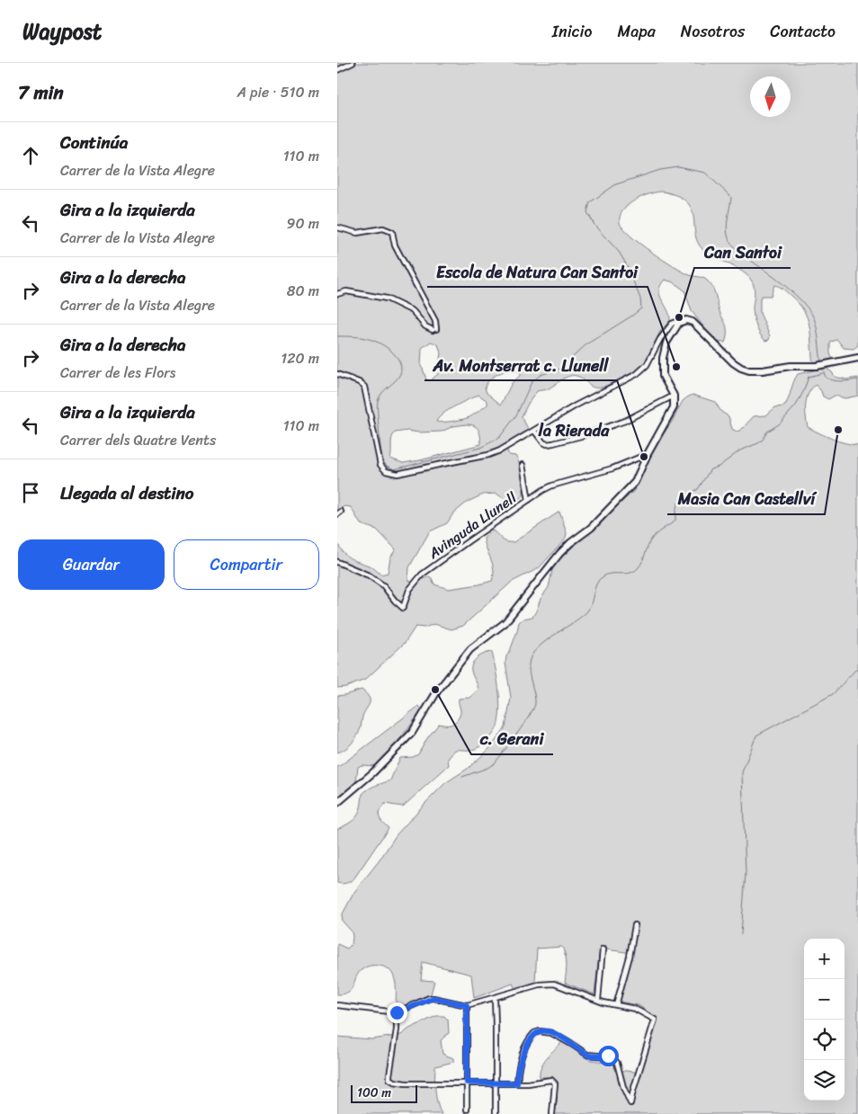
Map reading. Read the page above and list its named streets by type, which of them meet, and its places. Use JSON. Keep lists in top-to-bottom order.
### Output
{
  "streets": {
    "street": ["Avinguda Llunell"]
  },
  "districts": ["la Rierada"],
  "places": [
    "Can Santoi",
    "Escola de Natura Can Santoi",
    "Masia Can Castellví",
    "Av. Montserrat c. Llunell",
    "c. Gerani"
  ],
  "scale_bar": "100 m",
  "north": "bottom",
  "page": {
    "header": "Waypost",
    "nav": [
      "Inicio",
      "Mapa",
      "Nosotros",
      "Contacto"
    ],
    "heading": ["7 min", "A pie · 510 m"],
    "list": [
      ["Continúa", "Carrer de la Vista Alegre", "110 m"],
      ["Gira a la izquierda", "Carrer de la Vista Alegre", "90 m"],
      ["Gira a la derecha", "Carrer de la Vista Alegre", "80 m"],
      ["Gira a la derecha", "Carrer de les Flors", "120 m"],
      ["Gira a la izquierda", "Carrer dels Quatre Vents", "110 m"],
      "Llegada al destino"
    ],
    "buttons": ["Guardar", "Compartir"],
    "map_buttons": ["+", "−"],
    "scale": "100 m"
  }
}
